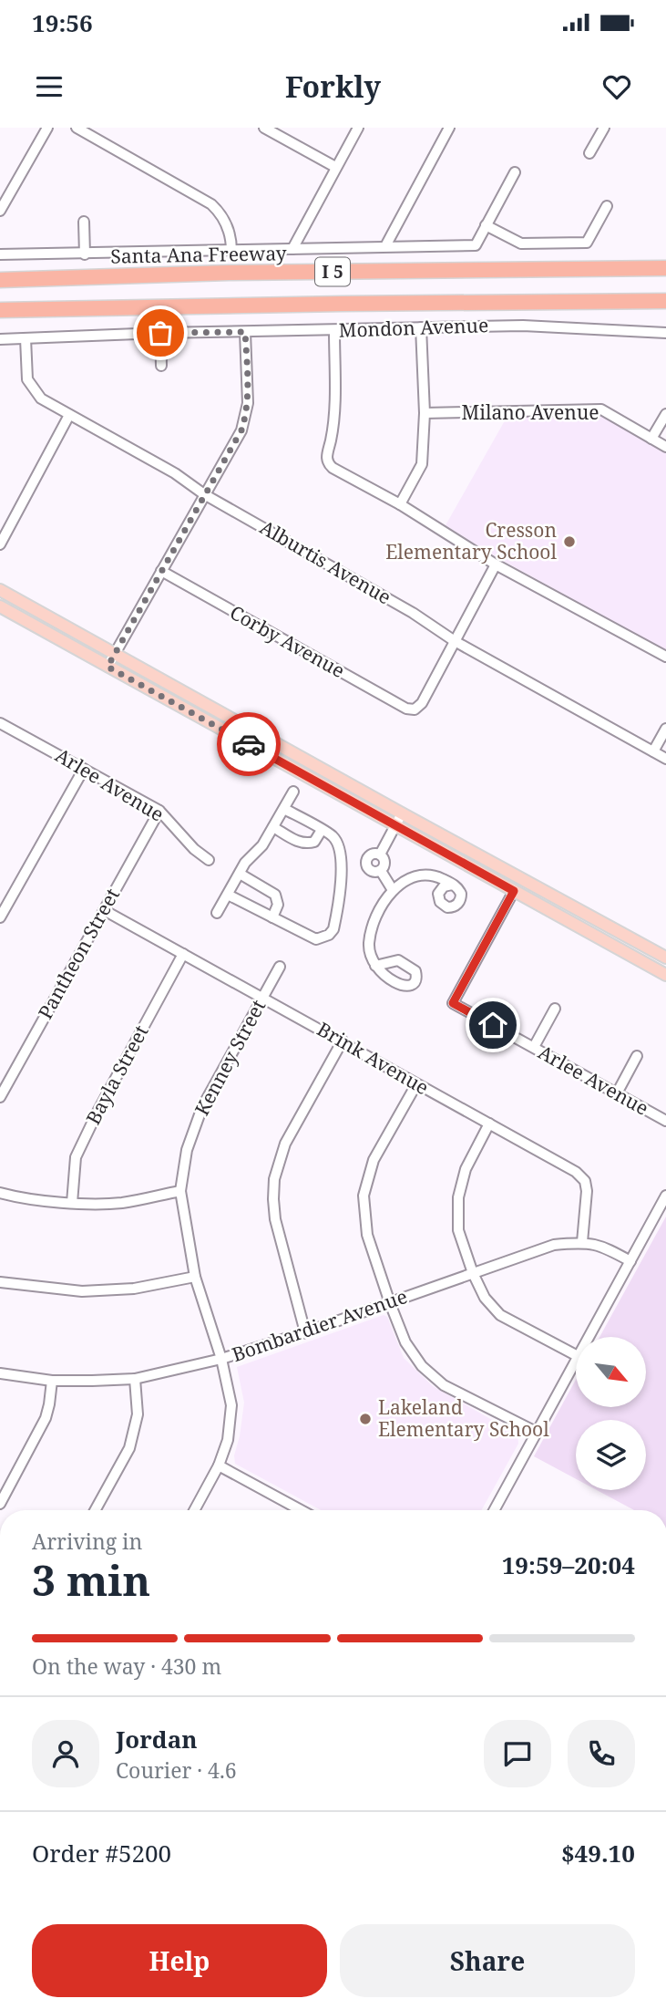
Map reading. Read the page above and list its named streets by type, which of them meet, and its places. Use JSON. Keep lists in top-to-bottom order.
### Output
{
  "streets": {
    "highway": ["Santa Ana Freeway", "I 5"],
    "street": [
      "Mondon Avenue",
      "Milano Avenue",
      "Alburtis Avenue",
      "Corby Avenue",
      "Arlee Avenue",
      "Pantheon Street",
      "Kenney Street",
      "Brink Avenue",
      "Bayla Street",
      "Bombardier Avenue"
    ]
  },
  "crossings": [
    ["Mondon Avenue", "Alburtis Avenue"],
    ["Alburtis Avenue", "Corby Avenue"],
    ["Arlee Avenue", "Pantheon Street"],
    ["Pantheon Street", "Brink Avenue"],
    ["Kenney Street", "Brink Avenue"],
    ["Kenney Street", "Bombardier Avenue"],
    ["Brink Avenue", "Bayla Street"],
    ["Brink Avenue", "Bombardier Avenue"]
  ],
  "places": ["Cresson Elementary School", "Lakeland Elementary School"],
  "north": "bottom right",
  "page": {
    "status": "19:56",
    "header": "Forkly",
    "heading": ["3 min", "Arriving in", "19:59–20:04"],
    "panel": [
      "Jordan",
      "Courier · 4.6",
      "Order #5200",
      "$49.10"
    ],
    "bar": "On the way · 430 m",
    "buttons": ["Help", "Share"]
  }
}
